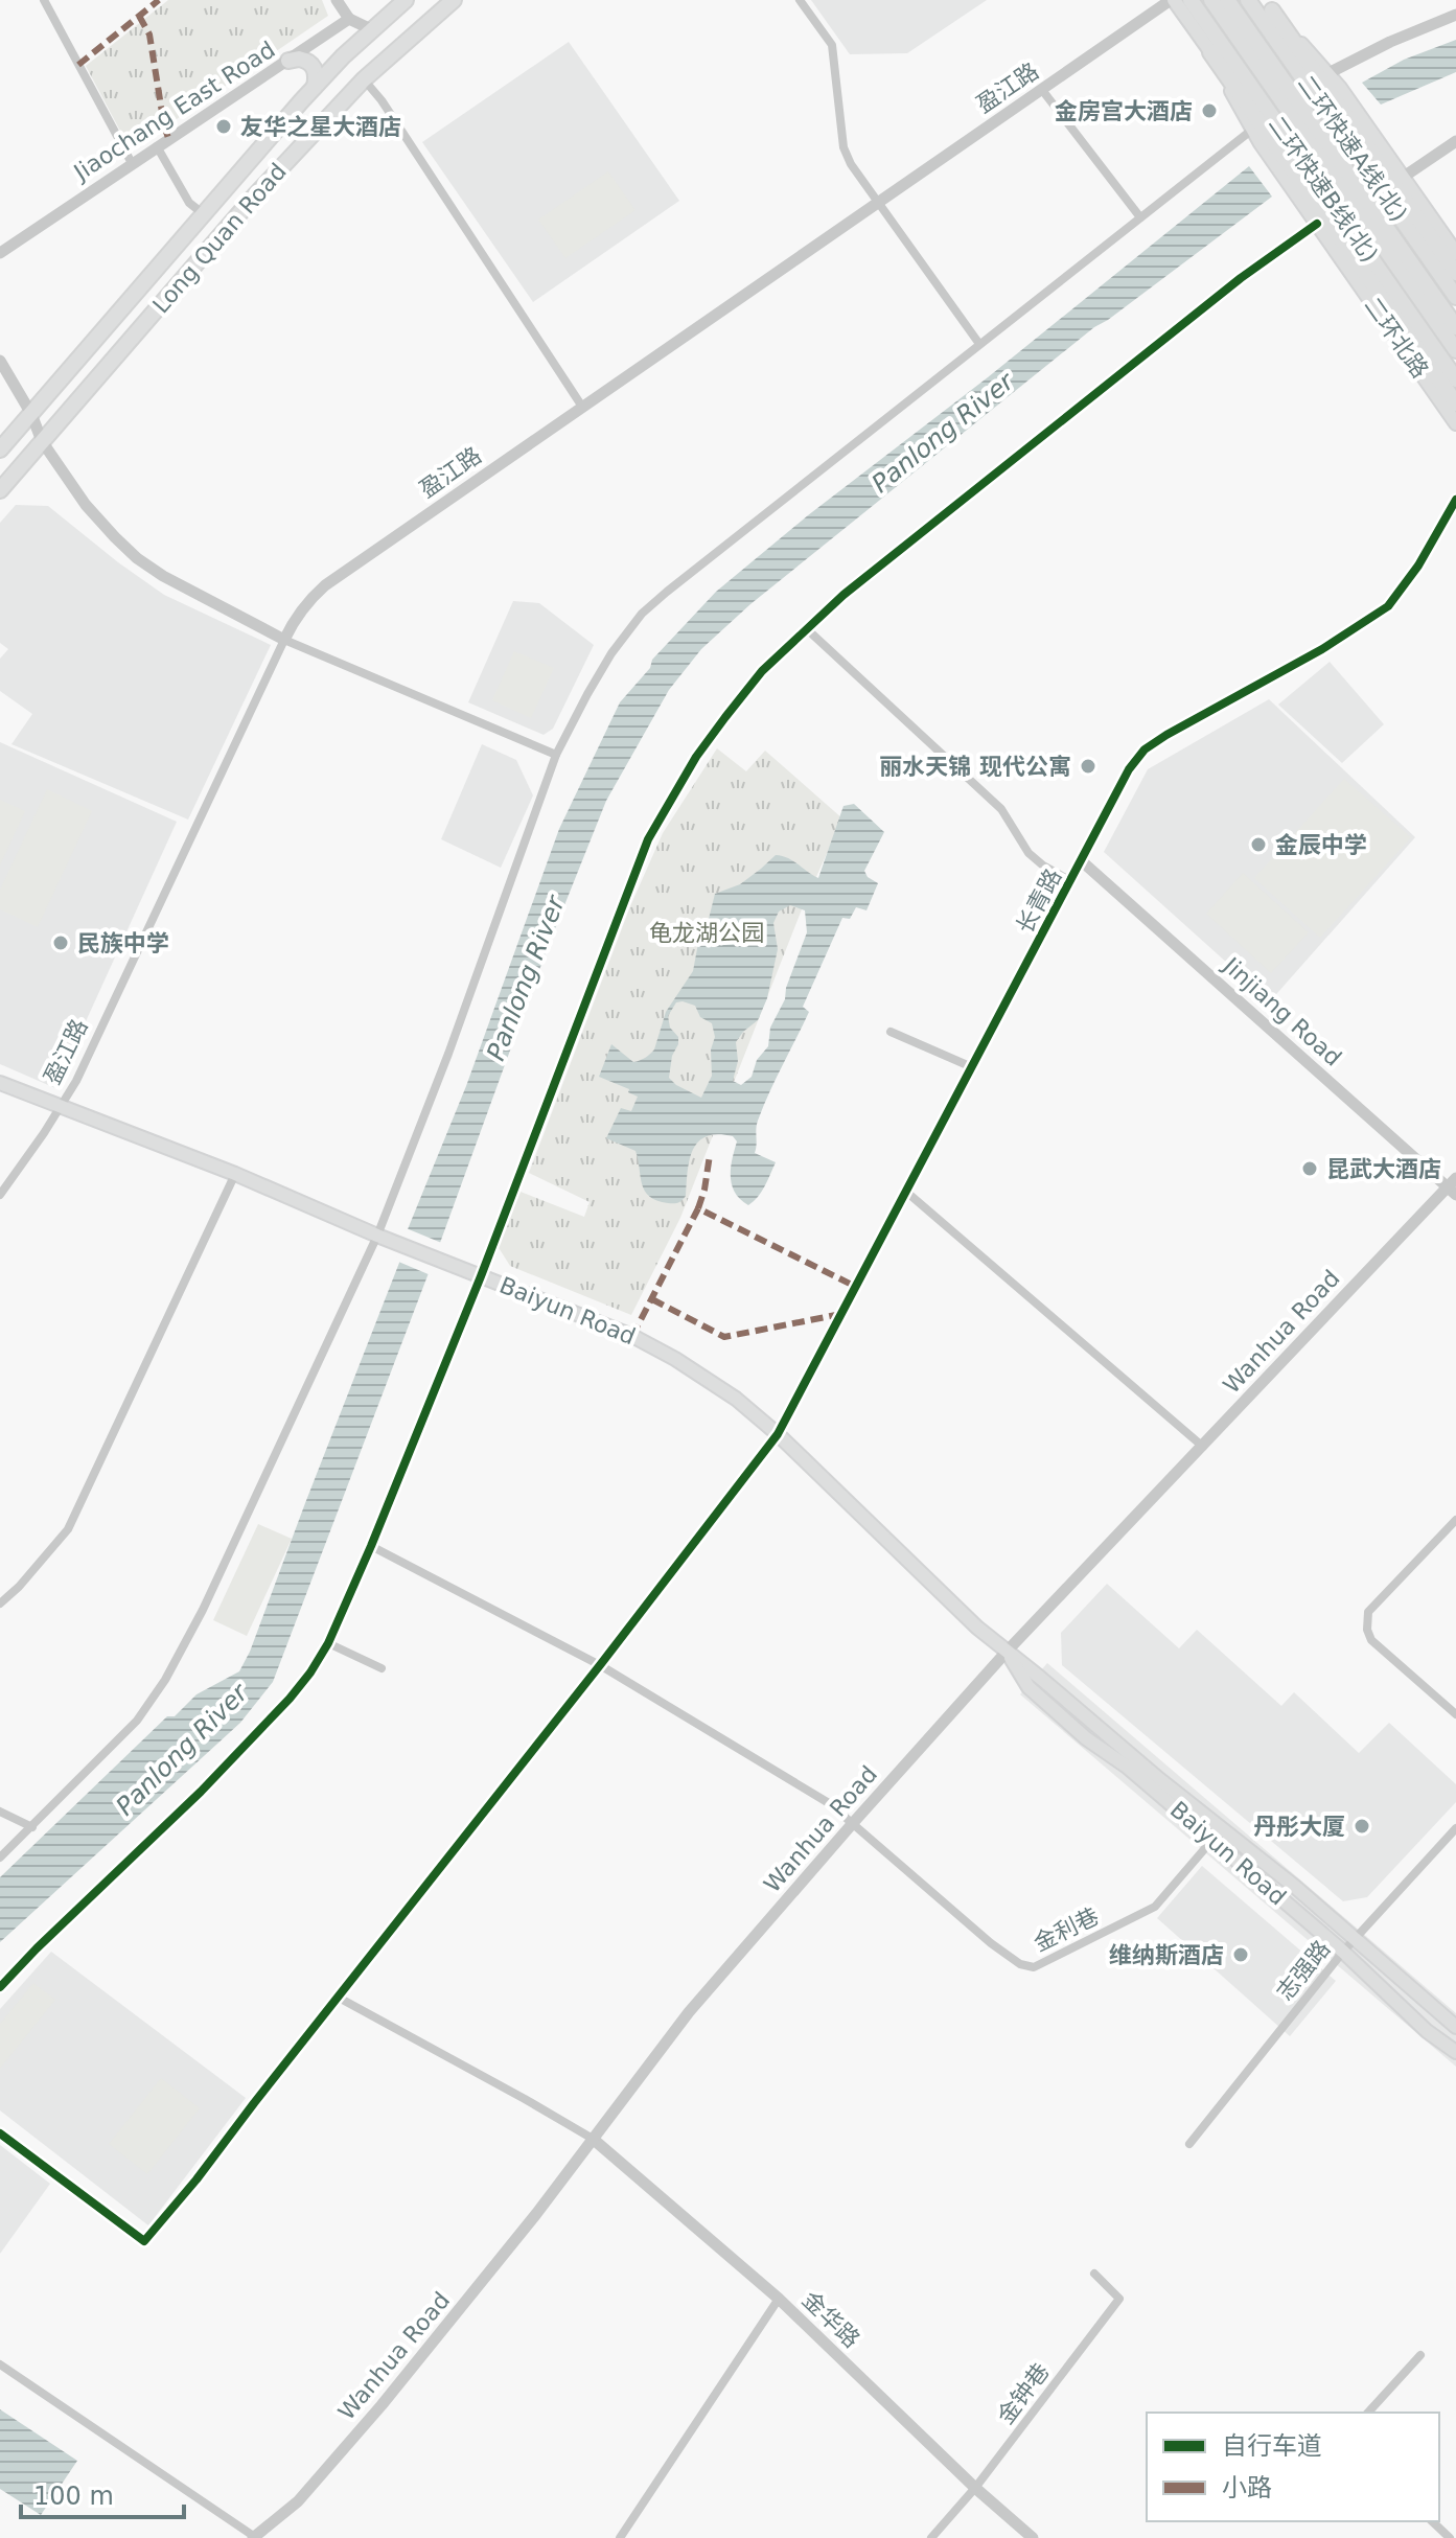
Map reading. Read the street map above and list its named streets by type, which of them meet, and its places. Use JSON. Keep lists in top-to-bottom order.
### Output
{
  "streets": {
    "main road": [
      "二环快速A线(北)",
      "二环快速B线(北)",
      "Long Quan Road",
      "二环北路",
      "Baiyun Road"
    ],
    "street": [
      "盈江路",
      "Jiaochang East Road",
      "长青路",
      "Jinjiang Road",
      "Wanhua Road",
      "金利巷",
      "志强路",
      "金华路",
      "金钟巷"
    ]
  },
  "crossings": [
    ["盈江路", "二环北路"],
    ["盈江路", "Baiyun Road"],
    ["长青路", "Jinjiang Road"],
    ["长青路", "Baiyun Road"],
    ["Jinjiang Road", "Wanhua Road"],
    ["Baiyun Road", "Wanhua Road"],
    ["Baiyun Road", "金利巷"],
    ["Baiyun Road", "志强路"],
    ["Wanhua Road", "金利巷"],
    ["Wanhua Road", "金华路"],
    ["金华路", "金钟巷"]
  ],
  "water": ["Panlong River"],
  "parks": ["龟龙湖公园"],
  "places": [
    "金房宫大酒店",
    "友华之星大酒店",
    "丽水天锦 现代公寓",
    "金辰中学",
    "民族中学",
    "昆武大酒店",
    "丹彤大厦",
    "维纳斯酒店"
  ],
  "legend": ["自行车道", "小路"],
  "scale_bar": "100 m"
}
